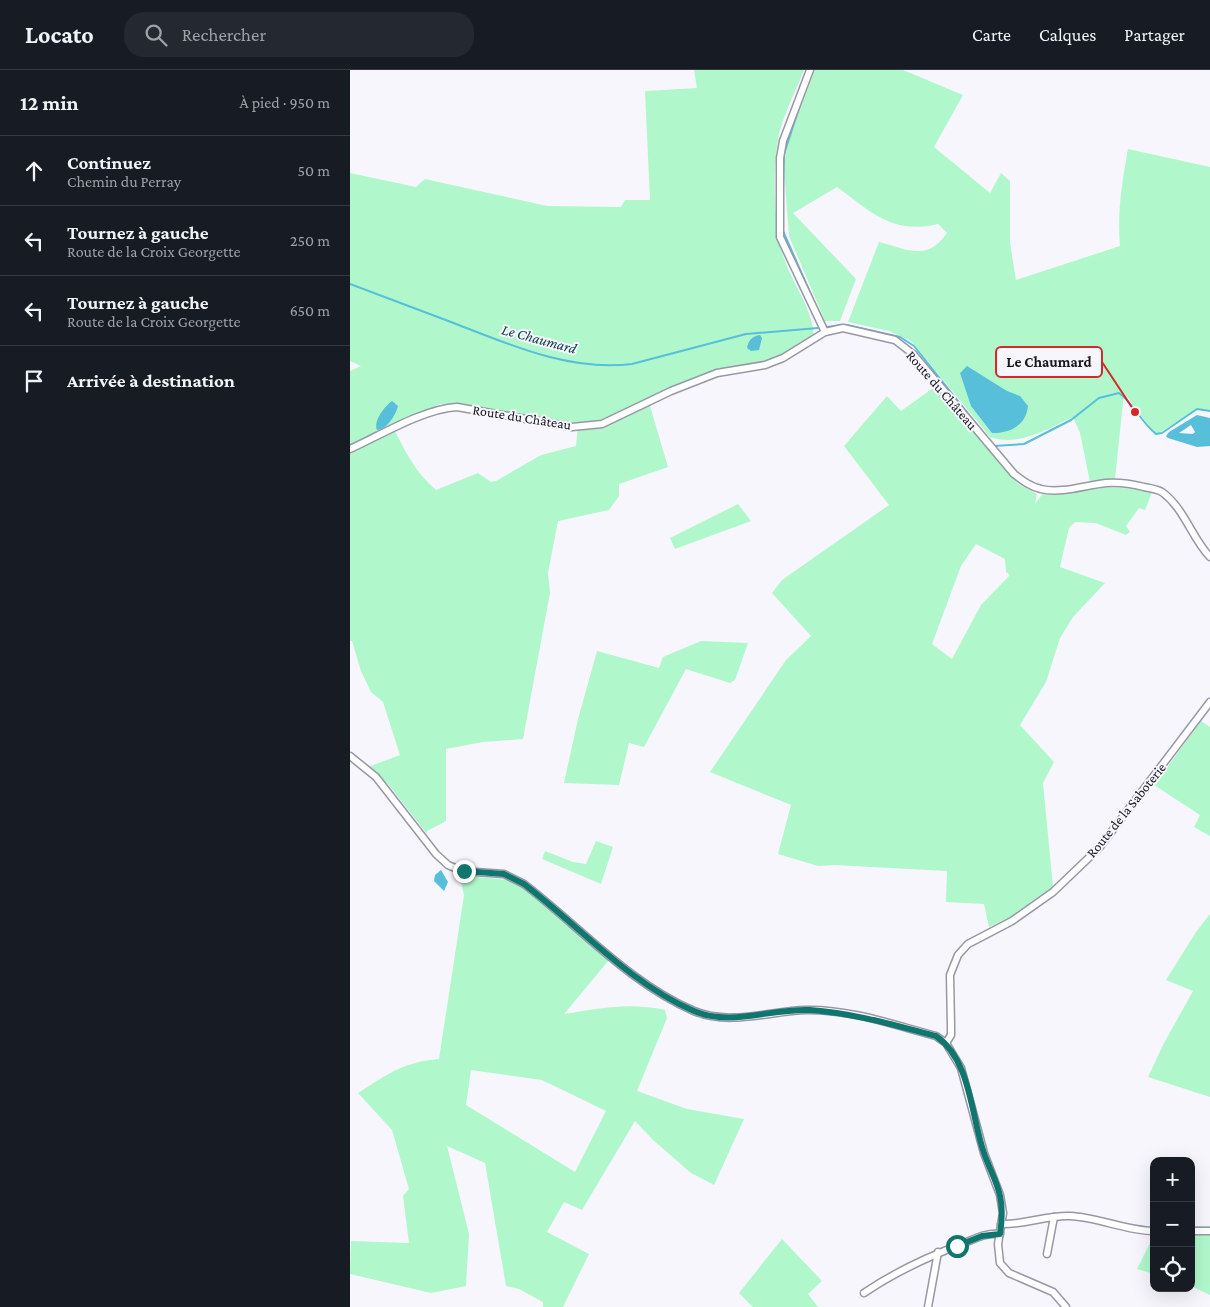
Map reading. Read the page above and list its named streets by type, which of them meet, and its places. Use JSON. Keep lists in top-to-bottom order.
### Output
{
  "streets": {
    "street": ["Route du Château", "Route de la Saboterie"]
  },
  "water": ["Le Chaumard"],
  "places": ["Le Chaumard"],
  "page": {
    "header": "Locato",
    "search": "Rechercher",
    "nav": ["Carte", "Calques", "Partager"],
    "heading": ["12 min", "À pied · 950 m"],
    "list": [
      ["Continuez", "Chemin du Perray", "50 m"],
      ["Tournez à gauche", "Route de la Croix Georgette", "250 m"],
      ["Tournez à gauche", "Route de la Croix Georgette", "650 m"],
      "Arrivée à destination"
    ],
    "map_buttons": ["+", "−"]
  }
}
